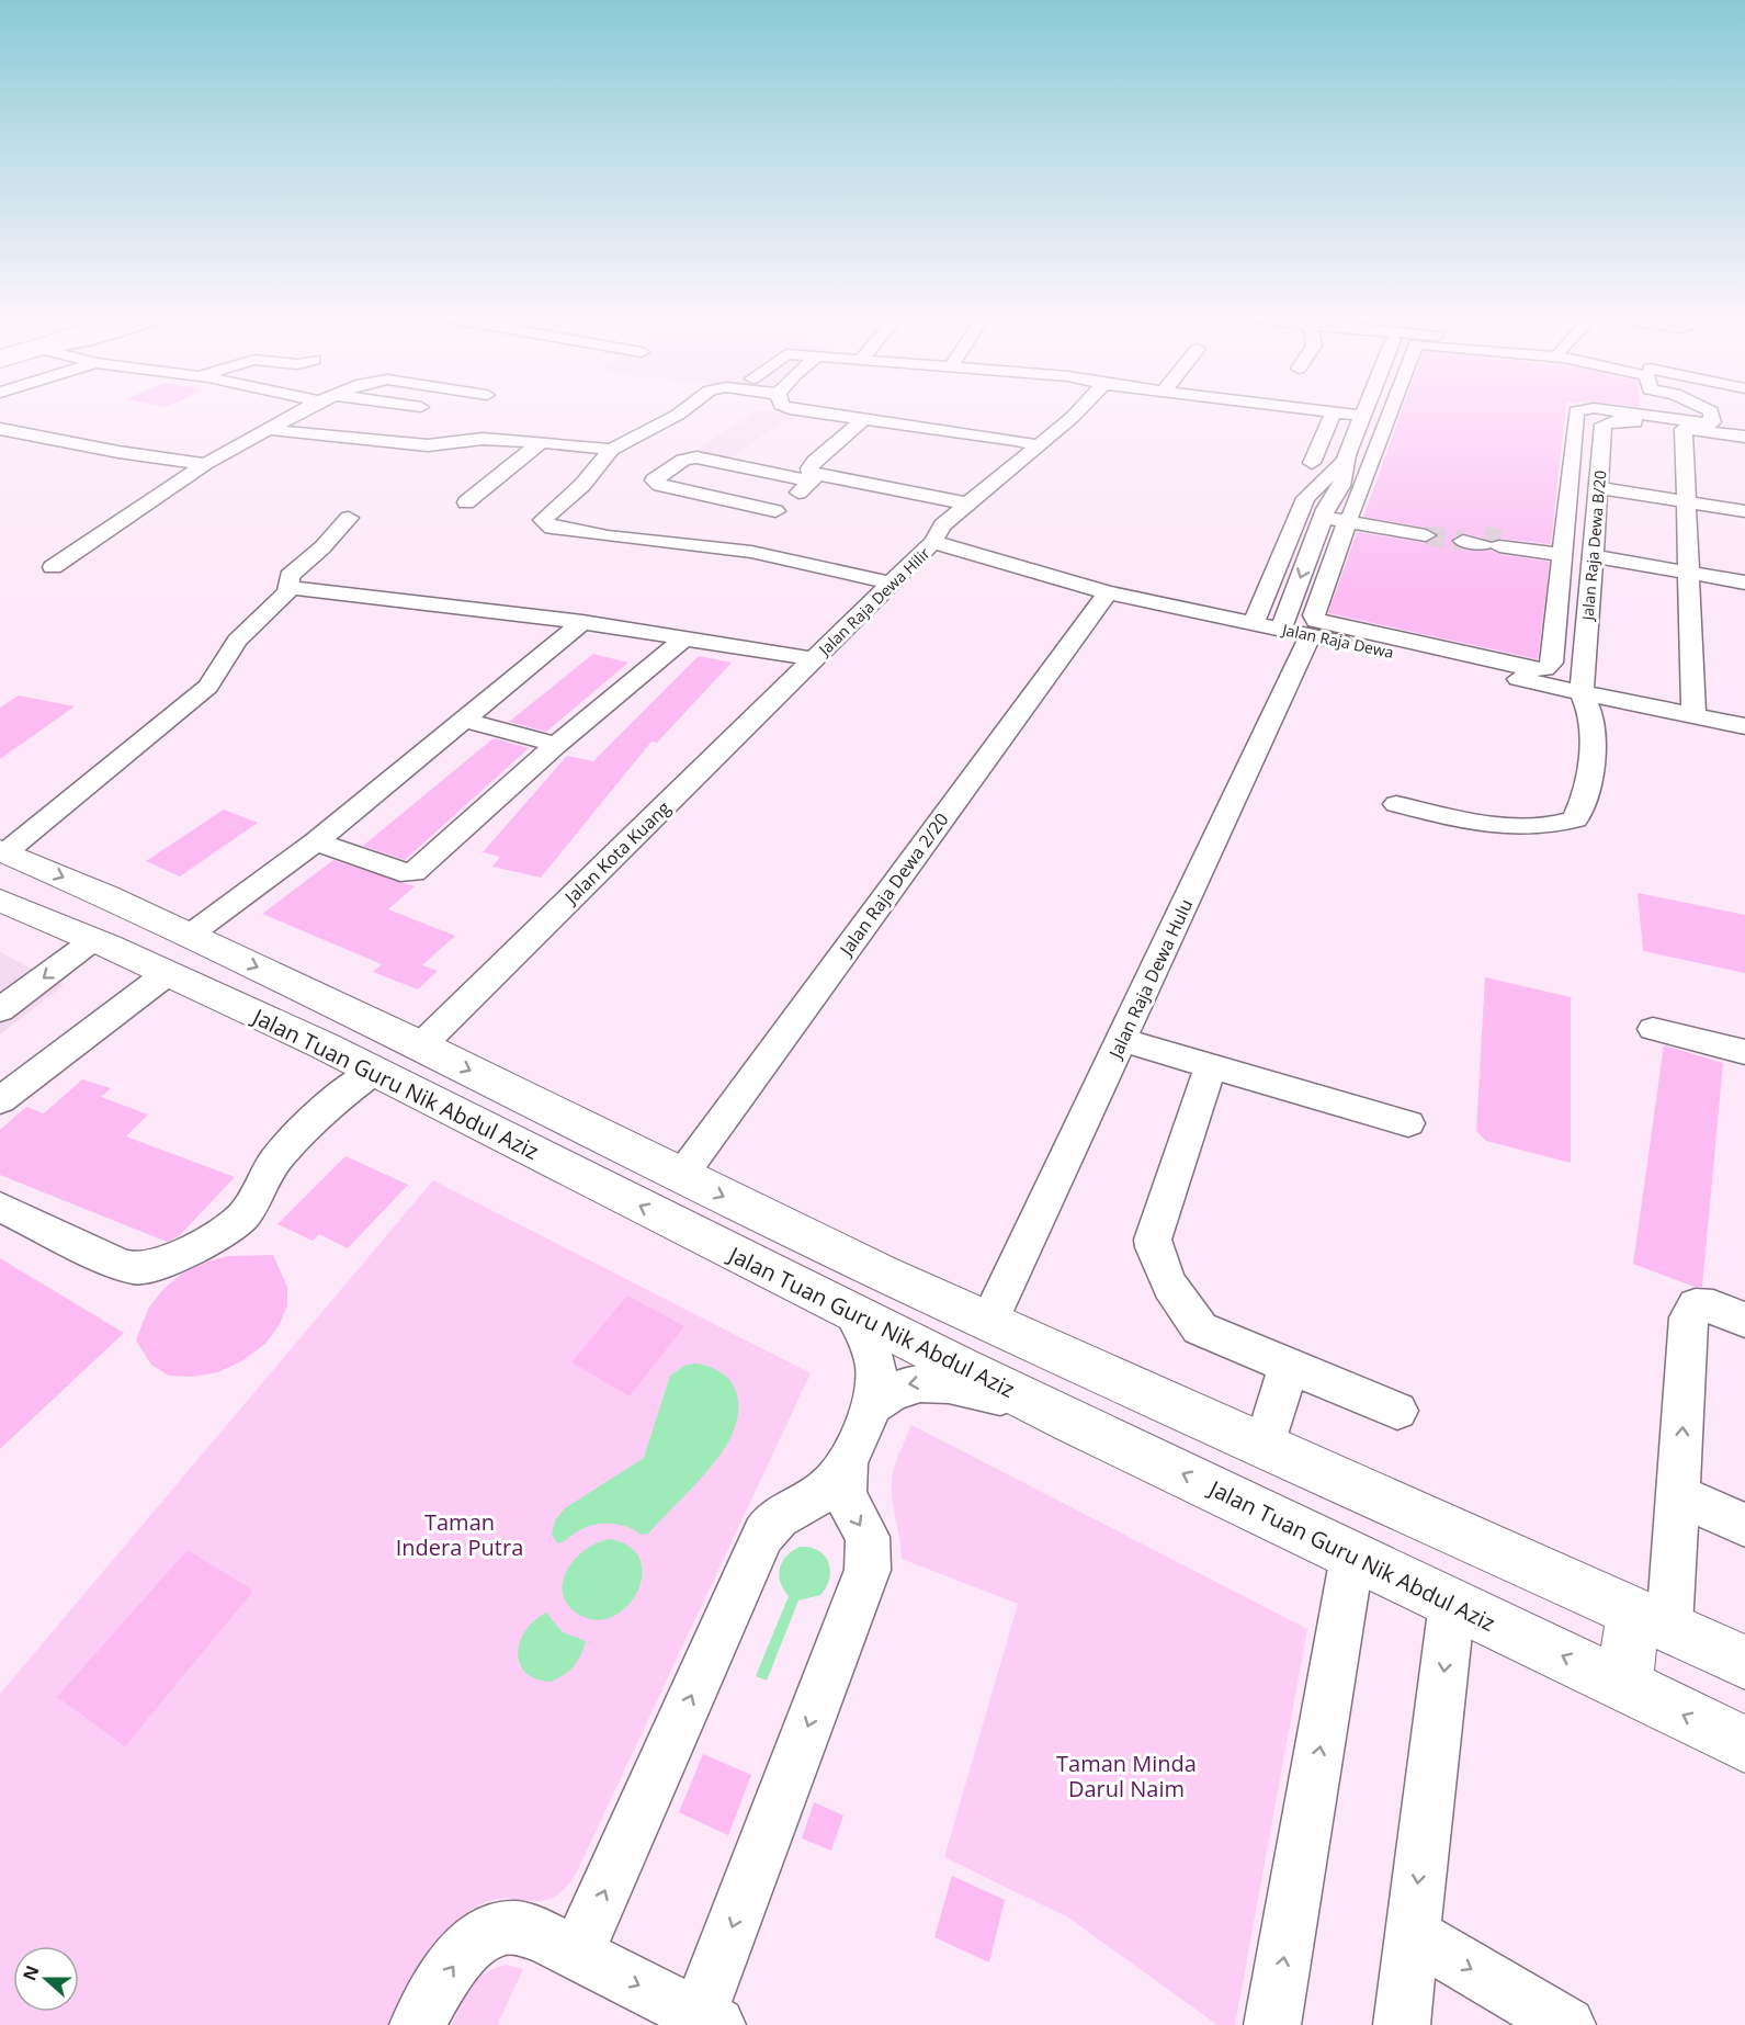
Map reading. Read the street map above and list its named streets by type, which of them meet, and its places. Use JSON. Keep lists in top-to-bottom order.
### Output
{
  "streets": {
    "main road": ["Jalan Tuan Guru Nik Abdul Aziz"],
    "street": [
      "Jalan Raja Dewa B/20",
      "Jalan Raja Dewa Hilir",
      "Jalan Raja Dewa",
      "Jalan Kota Kuang",
      "Jalan Raja Dewa 2/20",
      "Jalan Raja Dewa Hulu"
    ]
  },
  "crossings": [
    ["Jalan Raja Dewa B/20", "Jalan Raja Dewa"],
    ["Jalan Raja Dewa Hilir", "Jalan Raja Dewa"],
    ["Jalan Raja Dewa Hilir", "Jalan Kota Kuang"],
    ["Jalan Raja Dewa", "Jalan Raja Dewa 2/20"],
    ["Jalan Raja Dewa", "Jalan Raja Dewa Hulu"]
  ],
  "parks": ["Taman Indera Putra", "Taman Minda Darul Naim"],
  "north": "left"
}
